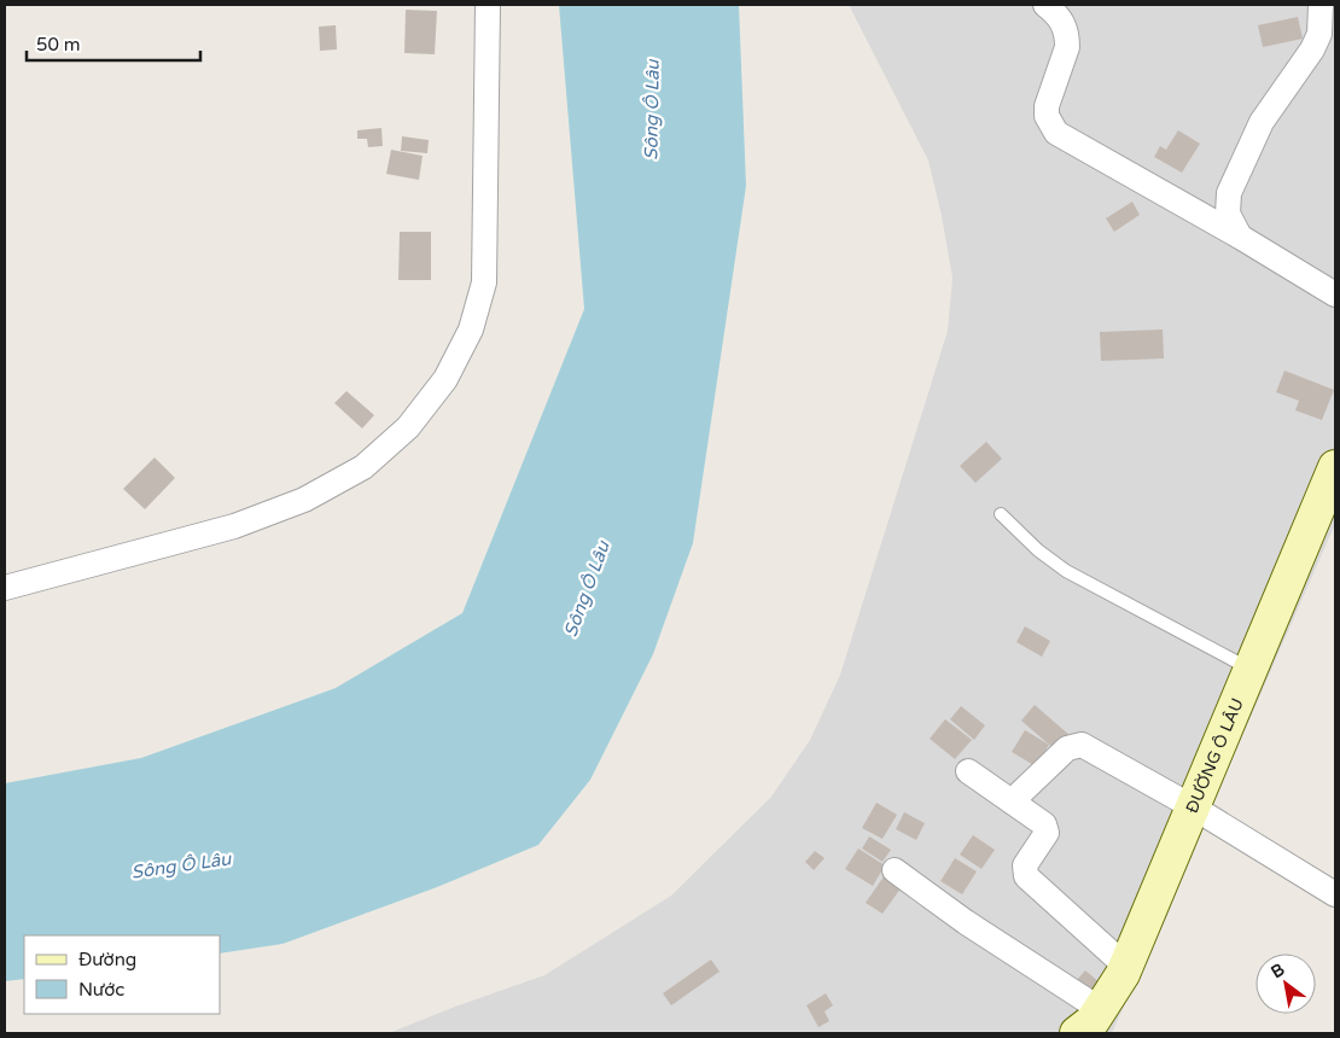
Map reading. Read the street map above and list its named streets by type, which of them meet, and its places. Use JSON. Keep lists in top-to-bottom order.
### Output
{
  "streets": {
    "main road": ["ĐƯỜNG Ô LÂU"]
  },
  "water": ["Sông Ô Lâu"],
  "legend": ["Đường", "Nước"],
  "scale_bar": "50 m",
  "north": "top left"
}
